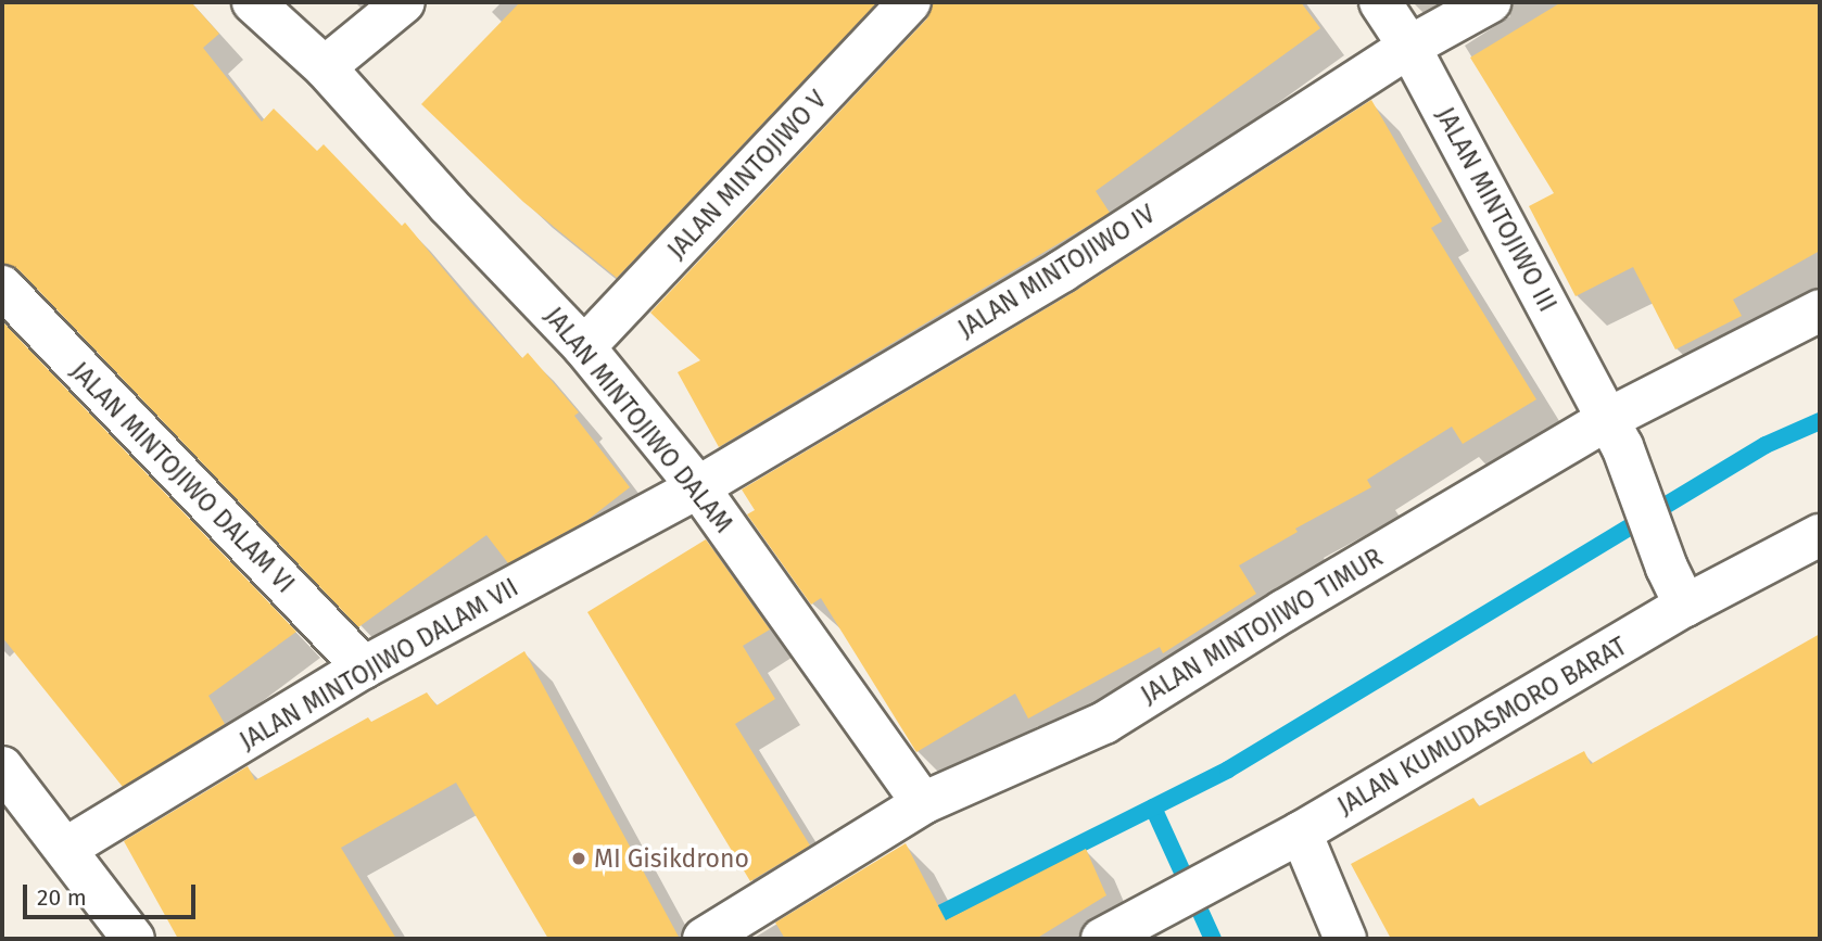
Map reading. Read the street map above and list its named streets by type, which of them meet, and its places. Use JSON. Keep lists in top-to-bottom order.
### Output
{
  "streets": {
    "street": [
      "JALAN MINTOJIWO V",
      "JALAN MINTOJIWO III",
      "JALAN MINTOJIWO IV",
      "JALAN MINTOJIWO DALAM",
      "JALAN MINTOJIWO DALAM VI",
      "JALAN MINTOJIWO TIMUR",
      "JALAN MINTOJIWO DALAM VII",
      "JALAN KUMUDASMORO BARAT"
    ]
  },
  "crossings": [
    ["JALAN MINTOJIWO V", "JALAN MINTOJIWO DALAM"],
    ["JALAN MINTOJIWO III", "JALAN MINTOJIWO IV"],
    ["JALAN MINTOJIWO III", "JALAN MINTOJIWO TIMUR"],
    ["JALAN MINTOJIWO III", "JALAN KUMUDASMORO BARAT"],
    ["JALAN MINTOJIWO IV", "JALAN MINTOJIWO DALAM"],
    ["JALAN MINTOJIWO IV", "JALAN MINTOJIWO DALAM VII"],
    ["JALAN MINTOJIWO DALAM", "JALAN MINTOJIWO TIMUR"],
    ["JALAN MINTOJIWO DALAM", "JALAN MINTOJIWO DALAM VII"],
    ["JALAN MINTOJIWO DALAM VI", "JALAN MINTOJIWO DALAM VII"]
  ],
  "places": ["MI Gisikdrono"],
  "scale_bar": "20 m"
}
